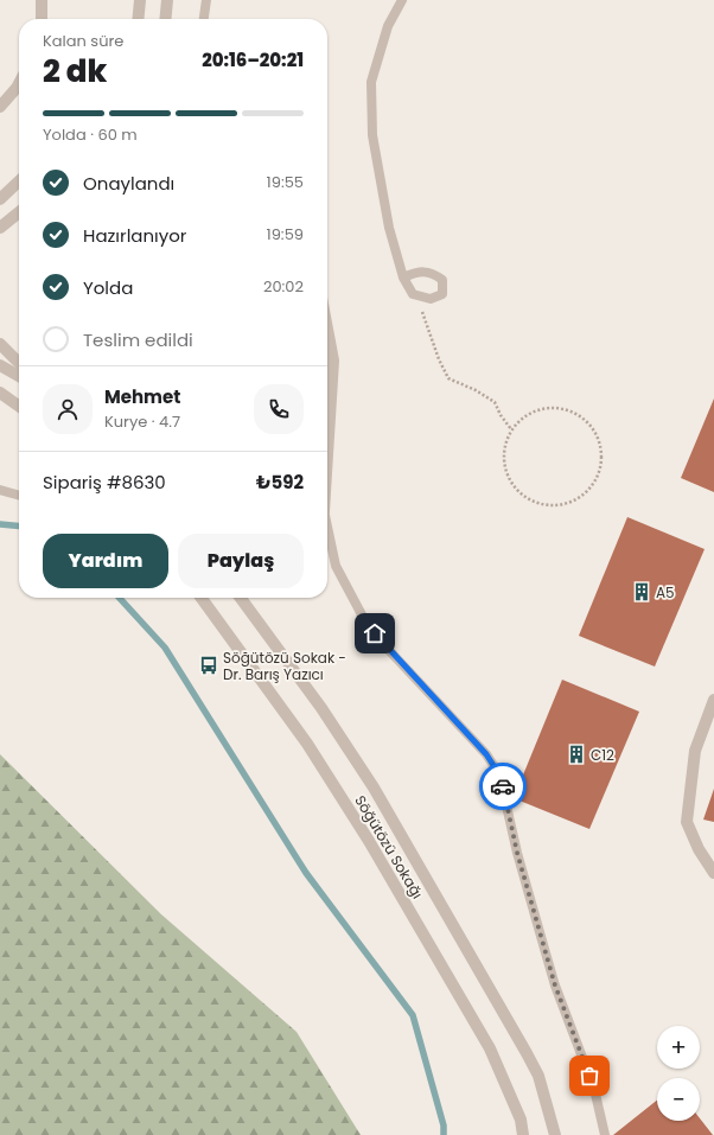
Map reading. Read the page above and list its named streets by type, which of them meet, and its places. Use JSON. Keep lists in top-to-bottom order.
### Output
{
  "streets": {
    "street": ["Söğütözü Sokağı"]
  },
  "places": {
    "building": ["A5", "C12"],
    "bus stop": ["Söğütözü Sokak - Dr. Barış Yazıcı"]
  },
  "page": {
    "heading": ["2 dk", "Kalan süre", "20:16–20:21"],
    "panel": [
      "Mehmet",
      "Kurye · 4.7",
      "Sipariş #8630",
      "₺592"
    ],
    "bar": "Yolda · 60 m",
    "list": [
      ["Onaylandı", "19:55"],
      ["Hazırlanıyor", "19:59"],
      ["Yolda", "20:02"],
      "Teslim edildi"
    ],
    "buttons": ["Yardım", "Paylaş"],
    "map_buttons": ["+", "−"]
  }
}
